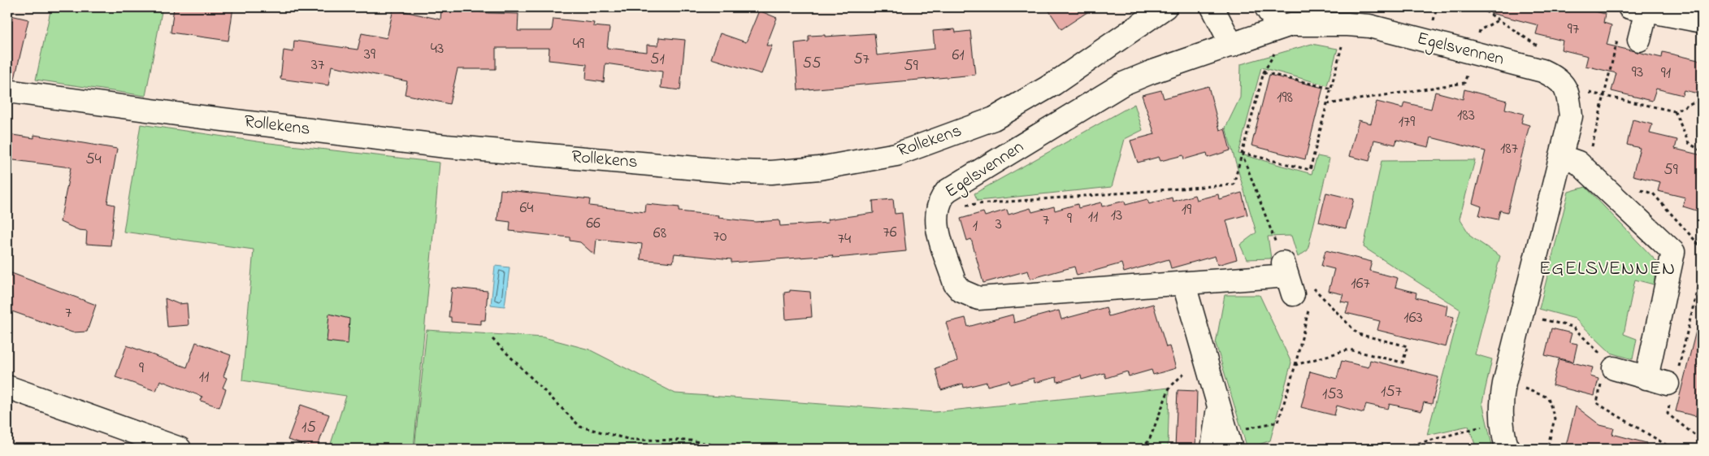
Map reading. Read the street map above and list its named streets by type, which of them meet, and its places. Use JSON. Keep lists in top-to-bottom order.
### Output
{
  "streets": {
    "street": ["Egelsvennen", "Rollekens"]
  },
  "districts": ["EGELSVENNEN"],
  "house_numbers": [
    "97",
    "49",
    "43",
    "39",
    "61",
    "51",
    "57",
    "55",
    "37",
    "59",
    "93",
    "91",
    "198",
    "183",
    "179",
    "187",
    "54",
    "59",
    "64",
    "19",
    "13",
    "11",
    "9",
    "7",
    "66",
    "3",
    "1",
    "76",
    "68",
    "70",
    "74",
    "167",
    "7",
    "163",
    "9",
    "11",
    "157",
    "153",
    "15"
  ]
}
